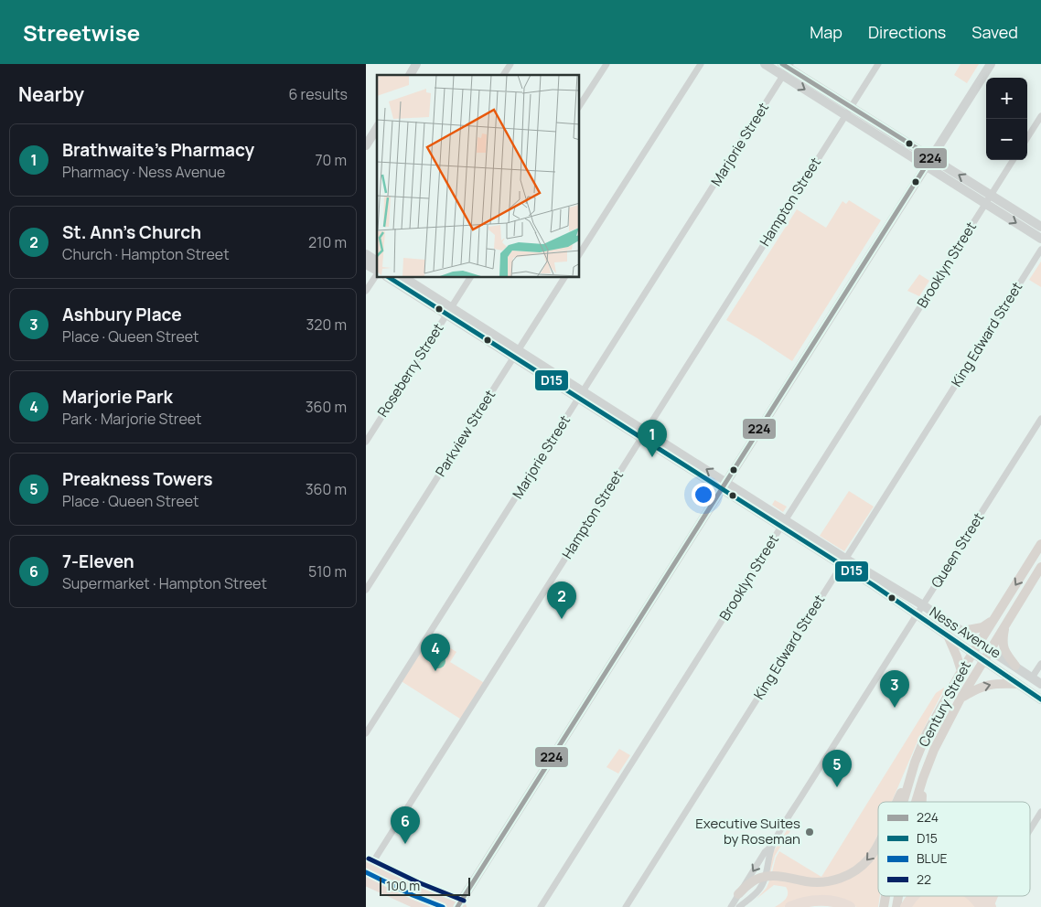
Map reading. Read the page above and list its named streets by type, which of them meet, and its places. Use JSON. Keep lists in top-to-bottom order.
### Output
{
  "streets": {
    "main road": ["Century Street"],
    "street": [
      "Marjorie Street",
      "Hampton Street",
      "Brooklyn Street",
      "King Edward Street",
      "Roseberry Street",
      "Parkview Street",
      "Queen Street",
      "Ness Avenue"
    ]
  },
  "crossings": [
    ["Marjorie Street", "Ness Avenue"],
    ["Hampton Street", "Ness Avenue"],
    ["Brooklyn Street", "Ness Avenue"],
    ["King Edward Street", "Ness Avenue"],
    ["Roseberry Street", "Ness Avenue"],
    ["Parkview Street", "Ness Avenue"],
    ["Queen Street", "Ness Avenue"],
    ["Ness Avenue", "Century Street"]
  ],
  "places": ["Executive Suites by Roseman"],
  "lines": [
    "transit line 224",
    "transit line D15",
    "transit line 22",
    "transit line BLUE"
  ],
  "legend": [
    "224",
    "D15",
    "BLUE",
    "22"
  ],
  "scale_bar": "100 m",
  "page": {
    "header": "Streetwise",
    "nav": ["Map", "Directions", "Saved"],
    "heading": ["Nearby", "6 results"],
    "map_buttons": ["+", "−"],
    "list": [
      {
        "mark": "1",
        "name": "Brathwaite's Pharmacy",
        "note": "Pharmacy · Ness Avenue",
        "value": "70 m"
      },
      {
        "mark": "2",
        "name": "St. Ann's Church",
        "note": "Church · Hampton Street",
        "value": "210 m"
      },
      {
        "mark": "3",
        "name": "Ashbury Place",
        "note": "Place · Queen Street",
        "value": "320 m"
      },
      {
        "mark": "4",
        "name": "Marjorie Park",
        "note": "Park · Marjorie Street",
        "value": "360 m"
      },
      {
        "mark": "5",
        "name": "Preakness Towers",
        "note": "Place · Queen Street",
        "value": "360 m"
      },
      {
        "mark": "6",
        "name": "7-Eleven",
        "note": "Supermarket · Hampton Street",
        "value": "510 m"
      }
    ],
    "pins": [
      "1",
      "2",
      "4",
      "3",
      "5",
      "6"
    ],
    "scale": "100 m"
  }
}
